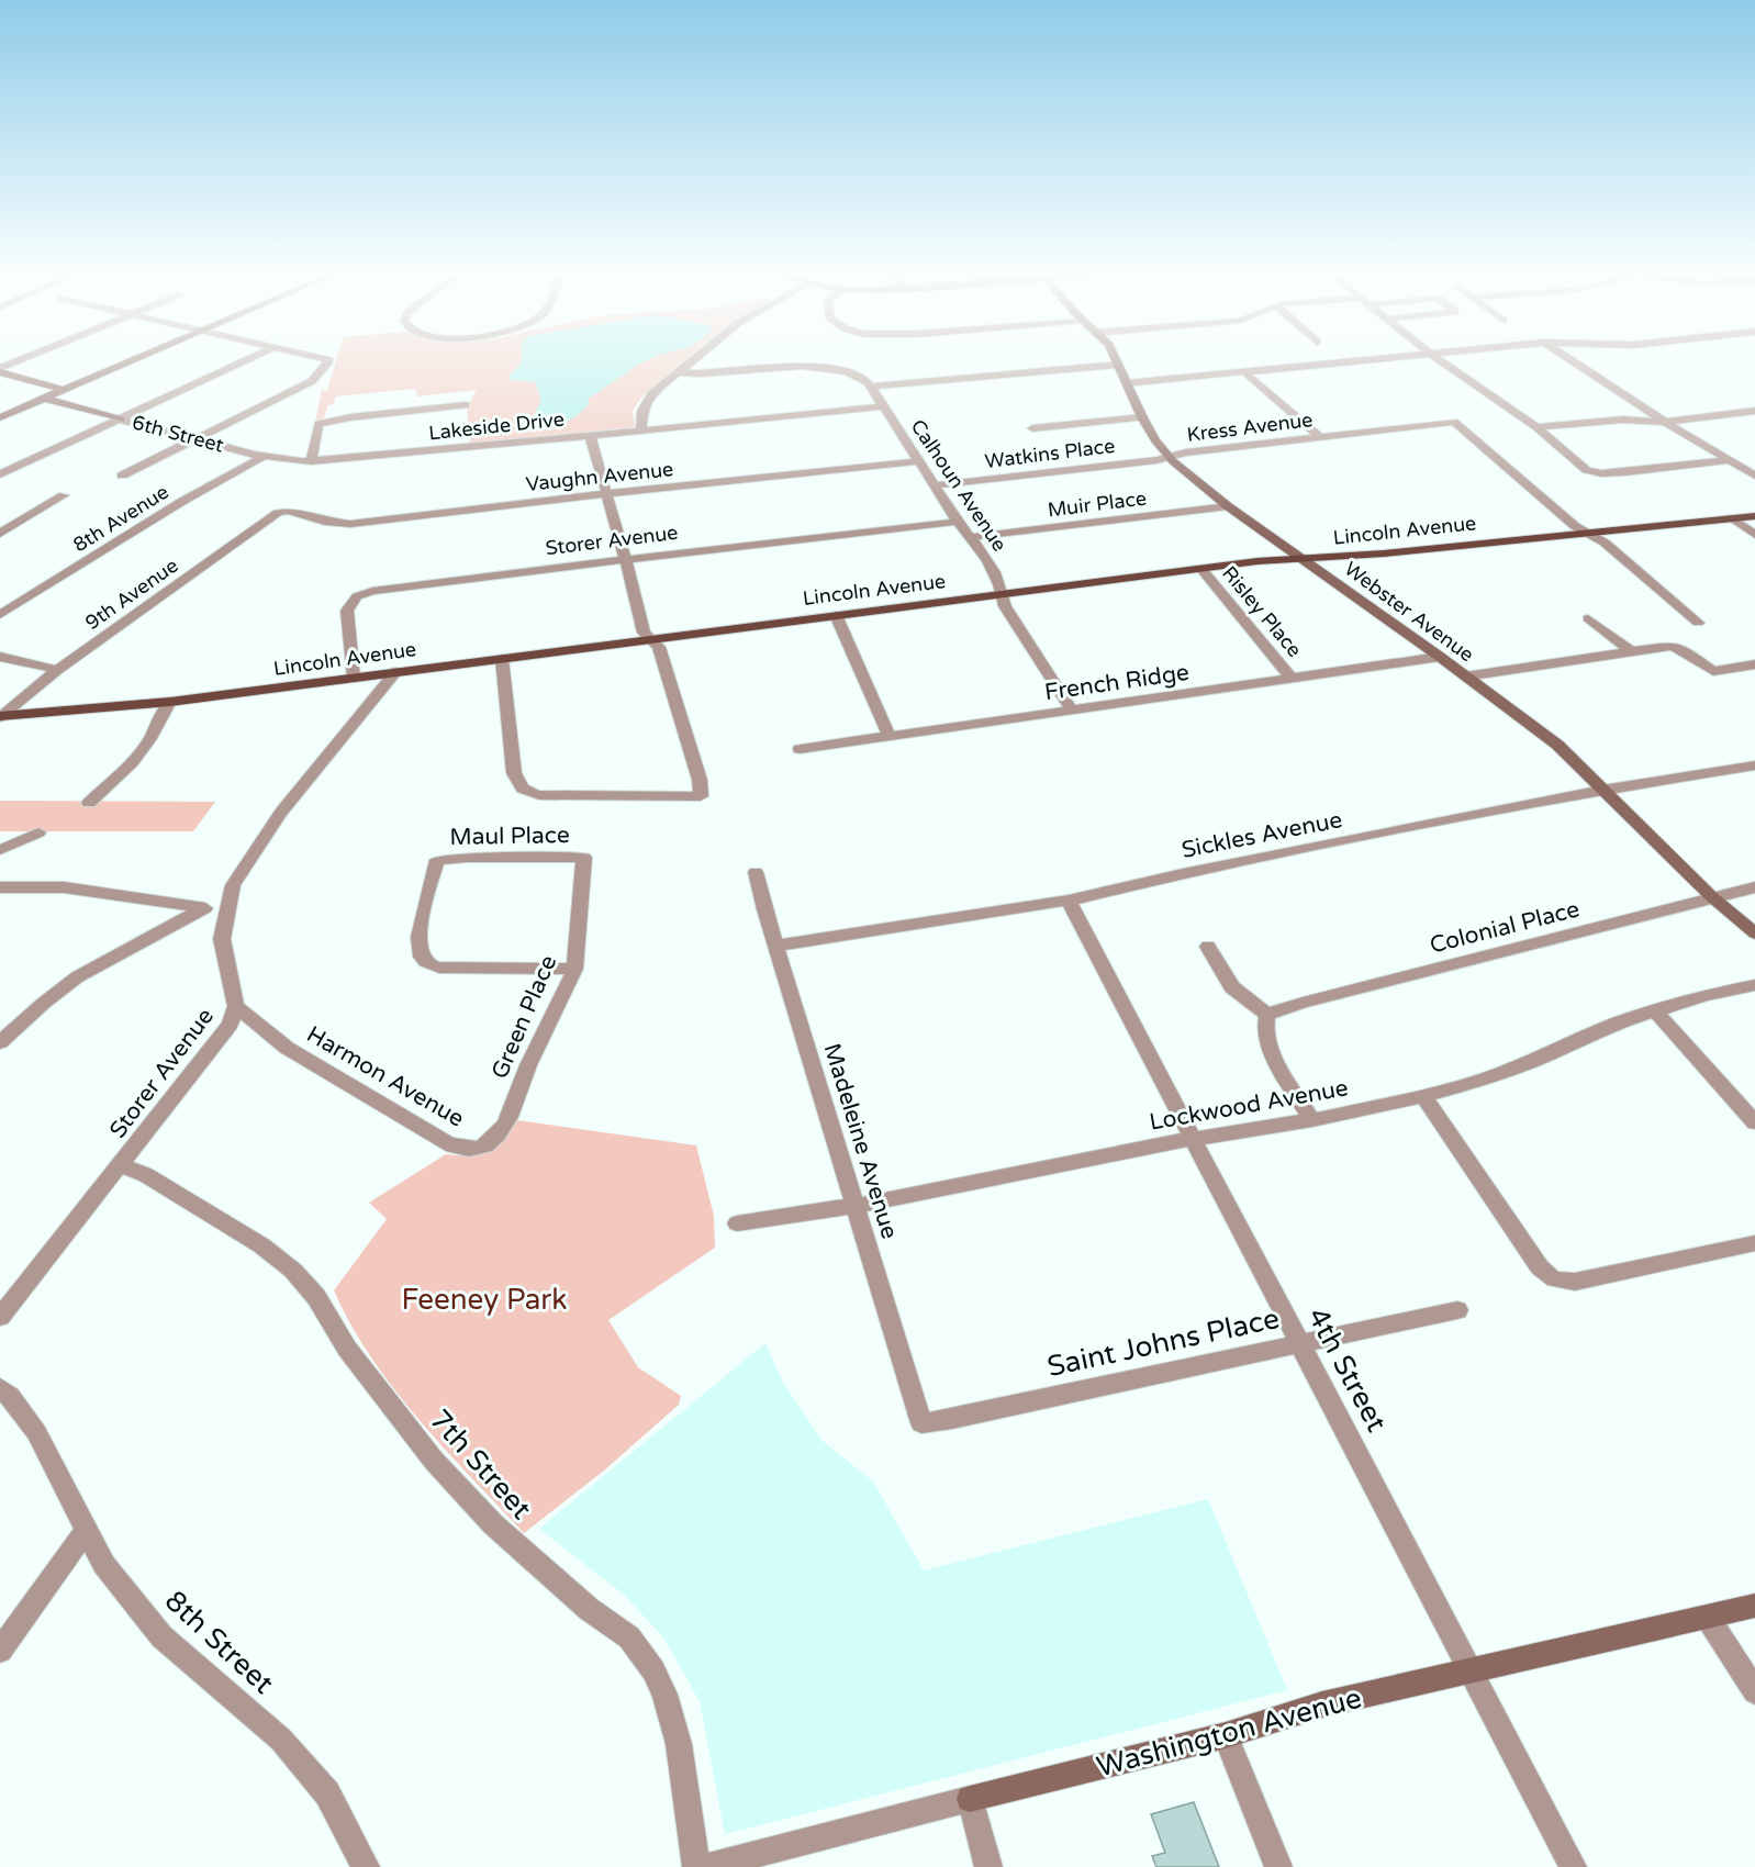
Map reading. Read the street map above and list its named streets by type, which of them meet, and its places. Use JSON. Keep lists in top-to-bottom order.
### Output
{
  "streets": {
    "main road": ["Lincoln Avenue"],
    "street": [
      "Lakeside Drive",
      "Kress Avenue",
      "6th Street",
      "Watkins Place",
      "Vaughn Avenue",
      "Calhoun Avenue",
      "Muir Place",
      "8th Avenue",
      "Storer Avenue",
      "9th Avenue",
      "Risley Place",
      "Webster Avenue",
      "French Ridge",
      "Sickles Avenue",
      "Maul Place",
      "Colonial Place",
      "Green Place",
      "Harmon Avenue",
      "Lockwood Avenue",
      "Madeleine Avenue",
      "Saint Johns Place",
      "4th Street",
      "7th Street",
      "8th Street",
      "Washington Avenue"
    ]
  },
  "crossings": [
    ["Lakeside Drive", "6th Street"],
    ["Lakeside Drive", "Calhoun Avenue"],
    ["Kress Avenue", "Watkins Place"],
    ["Kress Avenue", "Lincoln Avenue"],
    ["Kress Avenue", "Webster Avenue"],
    ["6th Street", "8th Avenue"],
    ["Watkins Place", "Calhoun Avenue"],
    ["Watkins Place", "Webster Avenue"],
    ["Vaughn Avenue", "Calhoun Avenue"],
    ["Vaughn Avenue", "9th Avenue"],
    ["Calhoun Avenue", "Muir Place"],
    ["Calhoun Avenue", "Lincoln Avenue"],
    ["Calhoun Avenue", "Storer Avenue"],
    ["Calhoun Avenue", "French Ridge"],
    ["Muir Place", "Webster Avenue"],
    ["Lincoln Avenue", "Storer Avenue"],
    ["Lincoln Avenue", "9th Avenue"],
    ["Lincoln Avenue", "Risley Place"],
    ["Lincoln Avenue", "Webster Avenue"],
    ["Storer Avenue", "Harmon Avenue"],
    ["Storer Avenue", "7th Street"],
    ["Risley Place", "French Ridge"],
    ["Webster Avenue", "French Ridge"],
    ["Webster Avenue", "Sickles Avenue"],
    ["Webster Avenue", "Colonial Place"],
    ["Sickles Avenue", "Madeleine Avenue"],
    ["Sickles Avenue", "4th Street"],
    ["Maul Place", "Green Place"],
    ["Green Place", "Harmon Avenue"],
    ["Lockwood Avenue", "Madeleine Avenue"],
    ["Lockwood Avenue", "4th Street"],
    ["Madeleine Avenue", "Saint Johns Place"],
    ["Saint Johns Place", "4th Street"],
    ["4th Street", "Washington Avenue"]
  ],
  "parks": ["Feeney Park"]
}
